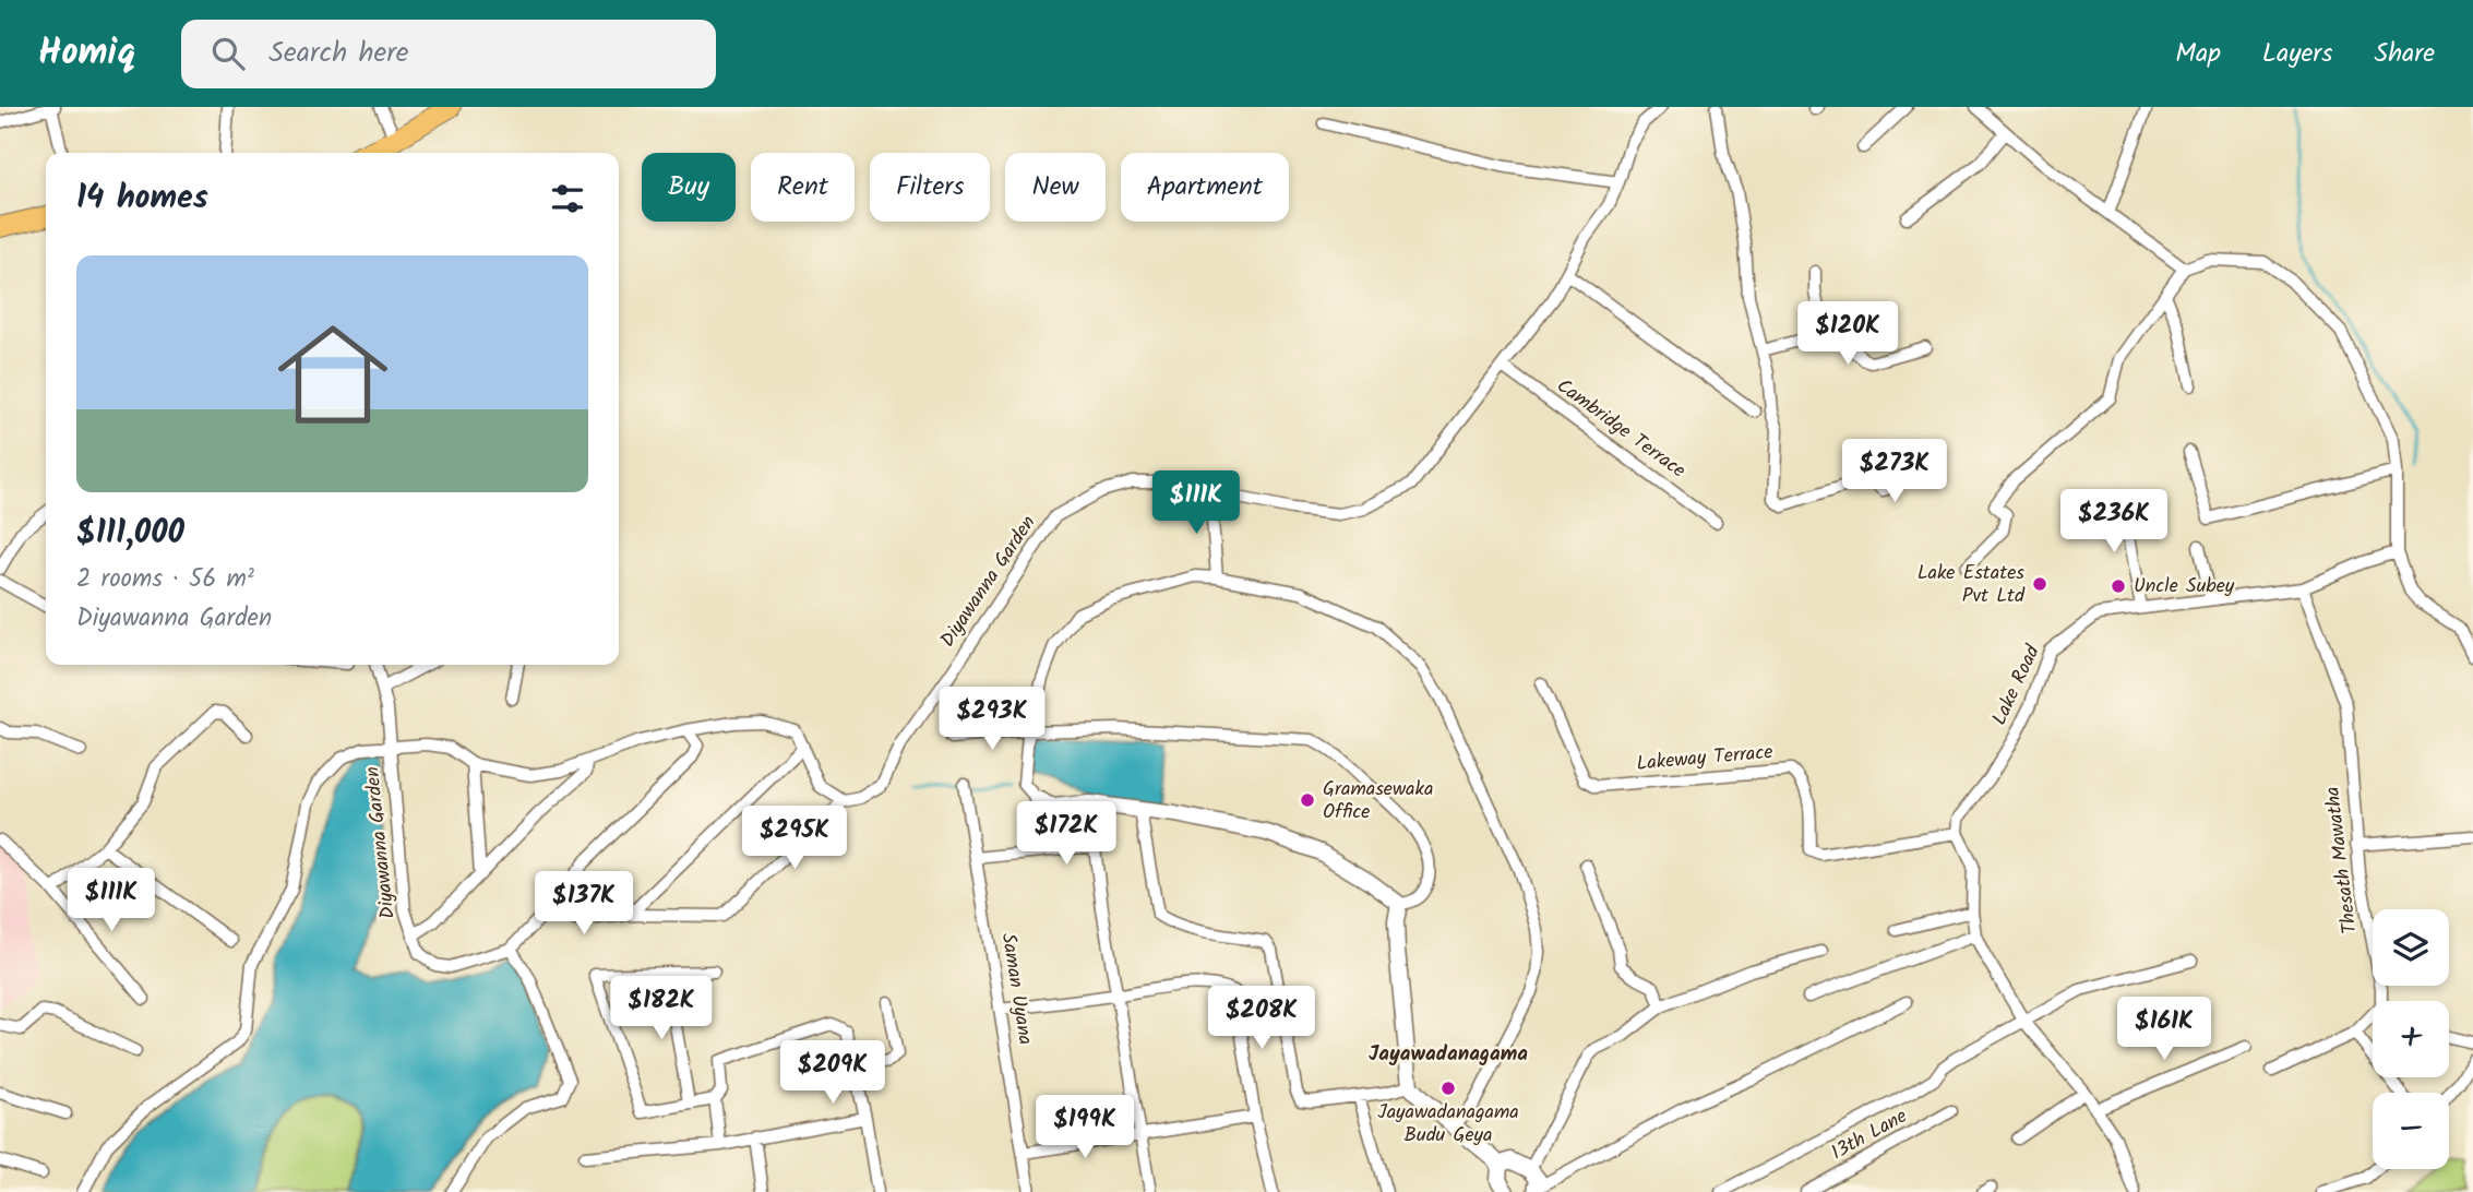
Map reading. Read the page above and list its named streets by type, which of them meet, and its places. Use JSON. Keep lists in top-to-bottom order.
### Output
{
  "streets": {
    "street": [
      "Cambridge Terrace",
      "Diyawanna Garden",
      "Lake Road",
      "Lakeway Terrace",
      "Thesath Mawatha",
      "Saman Uyana",
      "13th Lane"
    ]
  },
  "crossings": [
    ["Cambridge Terrace", "Diyawanna Garden"],
    ["Lake Road", "Lakeway Terrace"],
    ["Lake Road", "Thesath Mawatha"]
  ],
  "districts": ["Jayawadanagama"],
  "places": [
    "Lake Estates Pvt Ltd",
    "Uncle Subey",
    "Gramasewaka Office",
    "Jayawadanagama Budu Geya"
  ],
  "page": {
    "header": "Homiq",
    "search": "Search here",
    "nav": ["Map", "Layers", "Share"],
    "chip": [
      "Buy",
      "Rent",
      "Filters",
      "New",
      "Apartment"
    ],
    "heading": "14 homes",
    "list": [
      {
        "name": "$111,000",
        "note": "2 rooms · 56 m² · Diyawanna Garden"
      }
    ],
    "price": [
      "$120K",
      "$273K",
      "$111K",
      "$236K",
      "$293K",
      "$172K",
      "$295K",
      "$111K",
      "$137K",
      "$182K",
      "$208K",
      "$161K",
      "$209K",
      "$199K"
    ],
    "map_buttons": ["+", "−"]
  }
}
